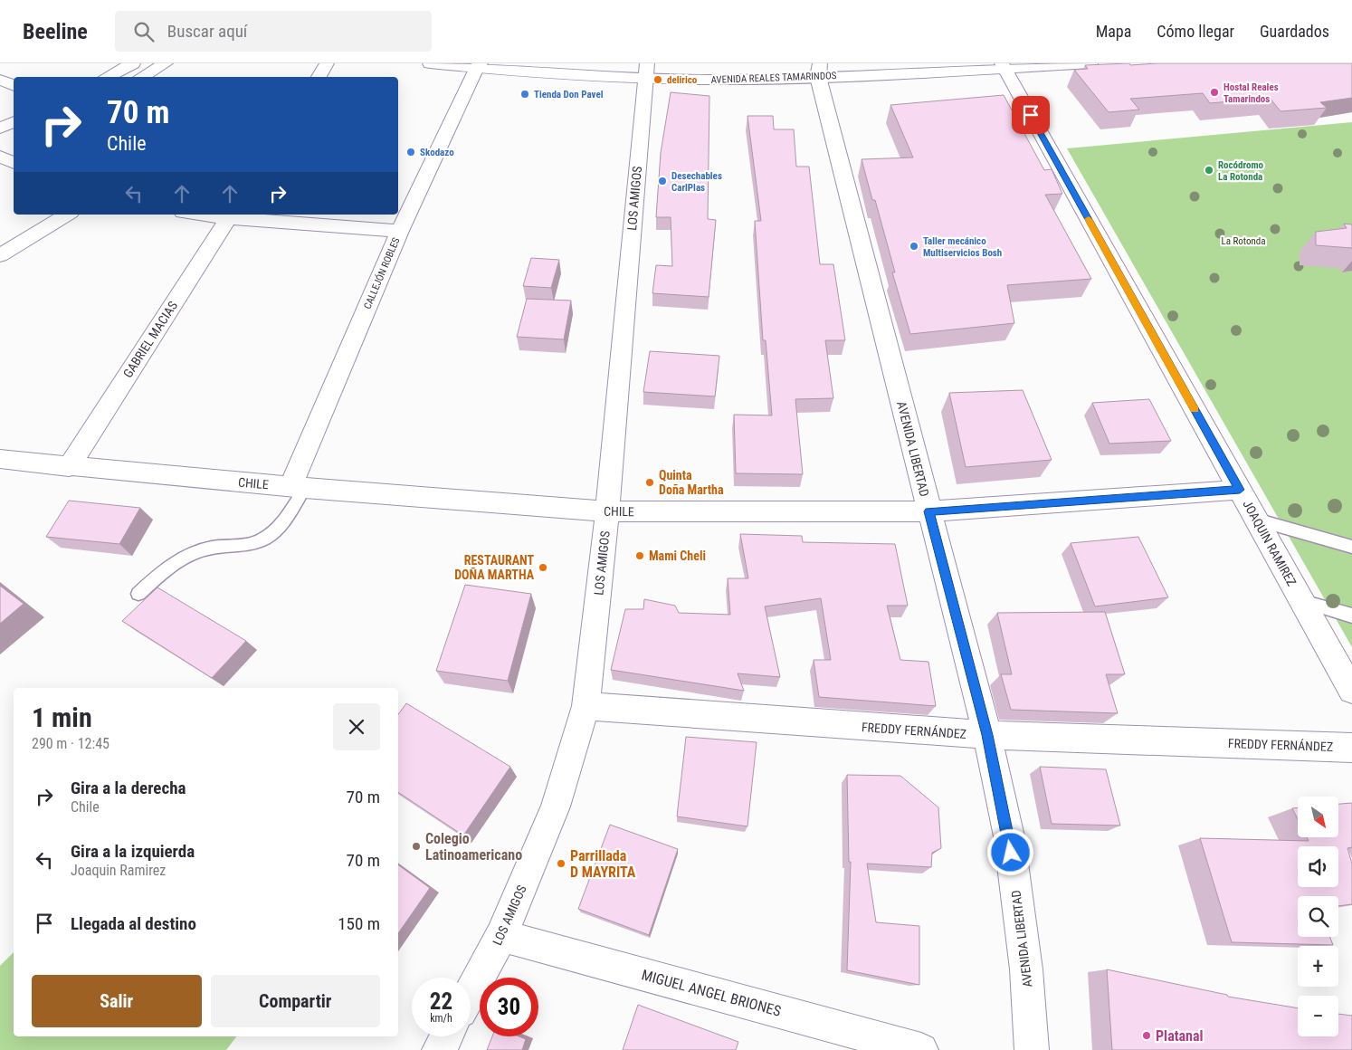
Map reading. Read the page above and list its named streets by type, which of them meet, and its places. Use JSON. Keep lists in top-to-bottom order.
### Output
{
  "streets": {
    "street": [
      "AVENIDA REALES TAMARINDOS",
      "LOS AMIGOS",
      "CALLEJÓN ROBLES",
      "GABRIEL MACIAS",
      "AVENIDA LIBERTAD",
      "CHILE",
      "JOAQUIN RAMIREZ",
      "FREDDY FERNÁNDEZ",
      "MIGUEL ANGEL BRIONES"
    ]
  },
  "crossings": [
    ["AVENIDA REALES TAMARINDOS", "LOS AMIGOS"],
    ["AVENIDA REALES TAMARINDOS", "CALLEJÓN ROBLES"],
    ["AVENIDA REALES TAMARINDOS", "AVENIDA LIBERTAD"],
    ["AVENIDA REALES TAMARINDOS", "JOAQUIN RAMIREZ"],
    ["LOS AMIGOS", "CHILE"],
    ["LOS AMIGOS", "FREDDY FERNÁNDEZ"],
    ["LOS AMIGOS", "MIGUEL ANGEL BRIONES"],
    ["CALLEJÓN ROBLES", "CHILE"],
    ["GABRIEL MACIAS", "CHILE"],
    ["AVENIDA LIBERTAD", "CHILE"],
    ["AVENIDA LIBERTAD", "FREDDY FERNÁNDEZ"],
    ["CHILE", "JOAQUIN RAMIREZ"]
  ],
  "parks": ["La Rotonda"],
  "places": [
    "delirico",
    "Hostal Reales Tamarindos",
    "Tienda Don Pavel",
    "Skodazo",
    "Rocódromo La Rotonda",
    "Desechables CarlPlas",
    "Taller mecánico Multiservicios Bosh",
    "Quinta Doña Martha",
    "Mami Cheli",
    "RESTAURANT DOÑA MARTHA",
    "Colegio Latinoamericano",
    "Parrillada D MAYRITA",
    "Platanal"
  ],
  "north": "bottom right",
  "page": {
    "header": "Beeline",
    "search": "Buscar aquí",
    "nav": ["Mapa", "Cómo llegar", "Guardados"],
    "turn": ["70 m", "Chile"],
    "heading": ["1 min", "290 m · 12:45"],
    "list": [
      {
        "name": "Gira a la derecha",
        "note": "Chile",
        "value": "70 m"
      },
      {
        "name": "Gira a la izquierda",
        "note": "Joaquin Ramirez",
        "value": "70 m"
      },
      {
        "name": "Llegada al destino",
        "value": "150 m"
      }
    ],
    "map_buttons": ["+", "−"],
    "buttons": ["Salir", "Compartir"],
    "speed": "22 km/h",
    "limit": "30"
  }
}
